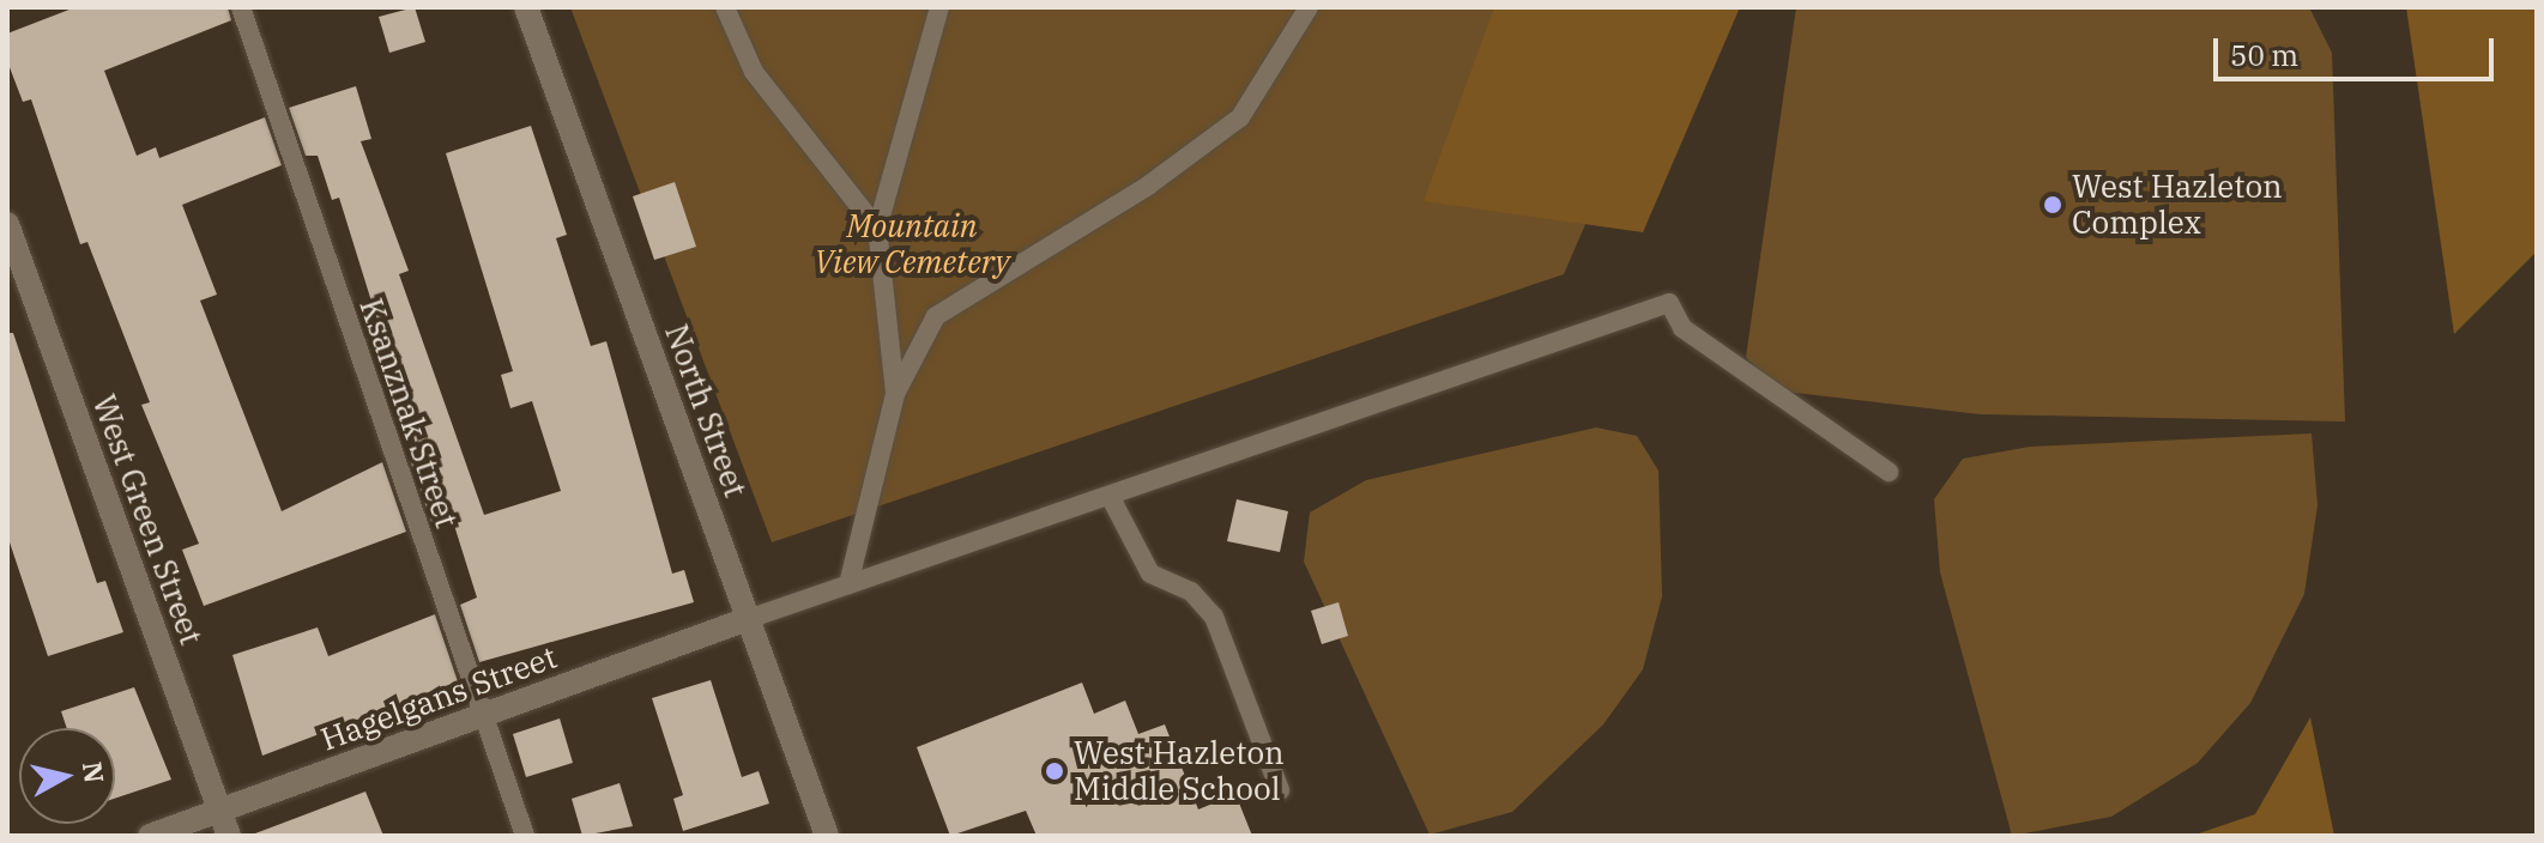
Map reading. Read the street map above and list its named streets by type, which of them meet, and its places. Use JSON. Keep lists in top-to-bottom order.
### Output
{
  "streets": {
    "street": ["North Street", "West Green Street", "Hagelgans Street"],
    "lane": ["Ksanznak Street"]
  },
  "crossings": [
    ["North Street", "Hagelgans Street"],
    ["Ksanznak Street", "Hagelgans Street"],
    ["West Green Street", "Hagelgans Street"]
  ],
  "parks": ["Mountain View Cemetery"],
  "places": ["West Hazleton Complex", "West Hazleton Middle School"],
  "scale_bar": "50 m",
  "north": "right"
}
